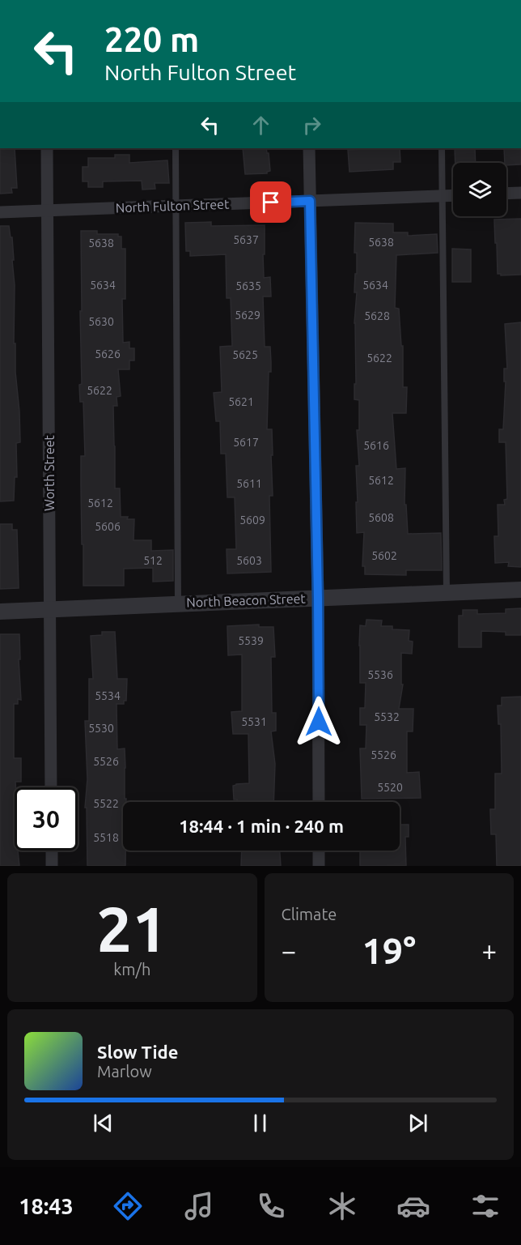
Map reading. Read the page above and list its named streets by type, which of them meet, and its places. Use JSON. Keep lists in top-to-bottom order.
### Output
{
  "streets": {
    "street": ["North Fulton Street", "Worth Street", "North Beacon Street"]
  },
  "crossings": [
    ["North Fulton Street", "Worth Street"],
    ["Worth Street", "North Beacon Street"]
  ],
  "house_numbers": [
    "5637",
    "5638",
    "5638",
    "5634",
    "5634",
    "5635",
    "5629",
    "5628",
    "5630",
    "5626",
    "5625",
    "5622",
    "5622",
    "5621",
    "5617",
    "5616",
    "5612",
    "5611",
    "5612",
    "5608",
    "5609",
    "5606",
    "5602",
    "512",
    "5603",
    "5539",
    "5536",
    "5534",
    "5532",
    "5531",
    "5530",
    "5526",
    "5526",
    "5520",
    "5522",
    "5518"
  ],
  "page": {
    "turn": ["220 m", "North Fulton Street"],
    "limit": "30",
    "trip": "18:44 · 1 min · 240 m",
    "tile": [
      ["21", "km/h"],
      "Climate"
    ],
    "heat": ["−", "19°", "+"],
    "song": ["Slow Tide", "Marlow"],
    "tabs": "18:43"
  }
}
